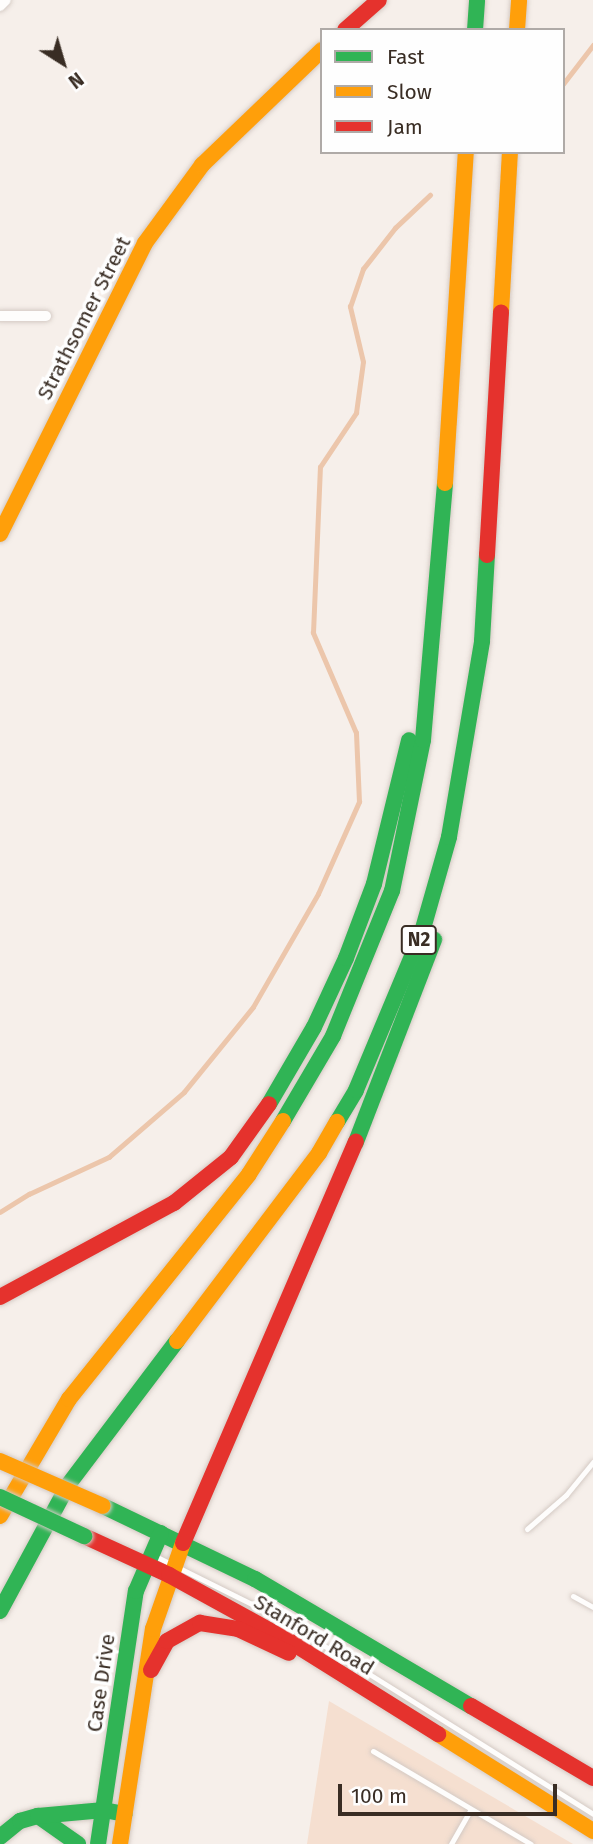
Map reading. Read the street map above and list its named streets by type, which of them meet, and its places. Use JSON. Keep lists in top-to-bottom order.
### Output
{
  "streets": {
    "main road": [
      "Strathsomer Street",
      "N2",
      "Stanford Road",
      "Case Drive"
    ]
  },
  "crossings": [
    ["N2", "Case Drive"],
    ["Stanford Road", "Case Drive"]
  ],
  "legend": ["Fast", "Slow", "Jam"],
  "scale_bar": "100 m",
  "north": "bottom right"
}
